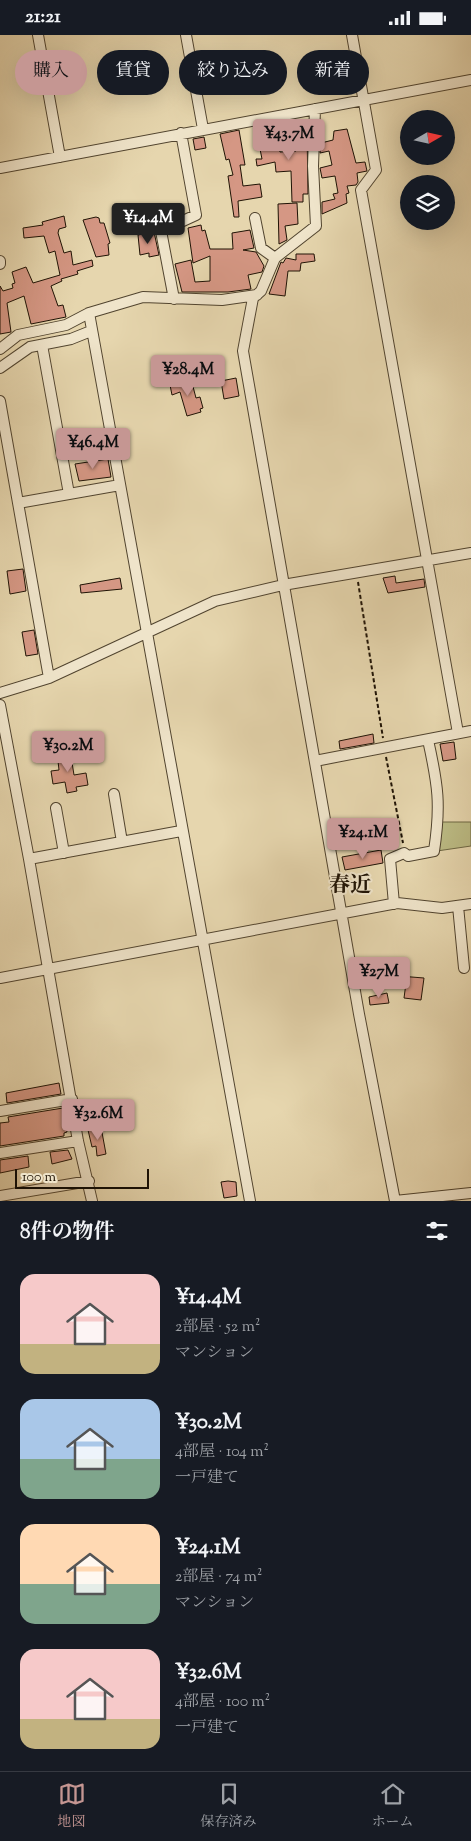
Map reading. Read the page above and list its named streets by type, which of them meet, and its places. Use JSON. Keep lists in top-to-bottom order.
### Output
{
  "districts": ["春近"],
  "scale_bar": "100 m",
  "north": "right",
  "page": {
    "status": "21:21",
    "chip": [
      "購入",
      "賃貸",
      "絞り込み",
      "新着"
    ],
    "price": [
      "¥43.7M",
      "¥14.4M",
      "¥28.4M",
      "¥46.4M",
      "¥30.2M",
      "¥24.1M",
      "¥27M",
      "¥32.6M"
    ],
    "scale": "100 m",
    "heading": "8件の物件",
    "list": [
      {
        "name": "¥14.4M",
        "note": "2部屋 · 52 m² · マンション"
      },
      {
        "name": "¥30.2M",
        "note": "4部屋 · 104 m² · 一戸建て"
      },
      {
        "name": "¥24.1M",
        "note": "2部屋 · 74 m² · マンション"
      },
      {
        "name": "¥32.6M",
        "note": "4部屋 · 100 m² · 一戸建て"
      }
    ],
    "tabs": ["地図", "保存済み", "ホーム"]
  }
}
